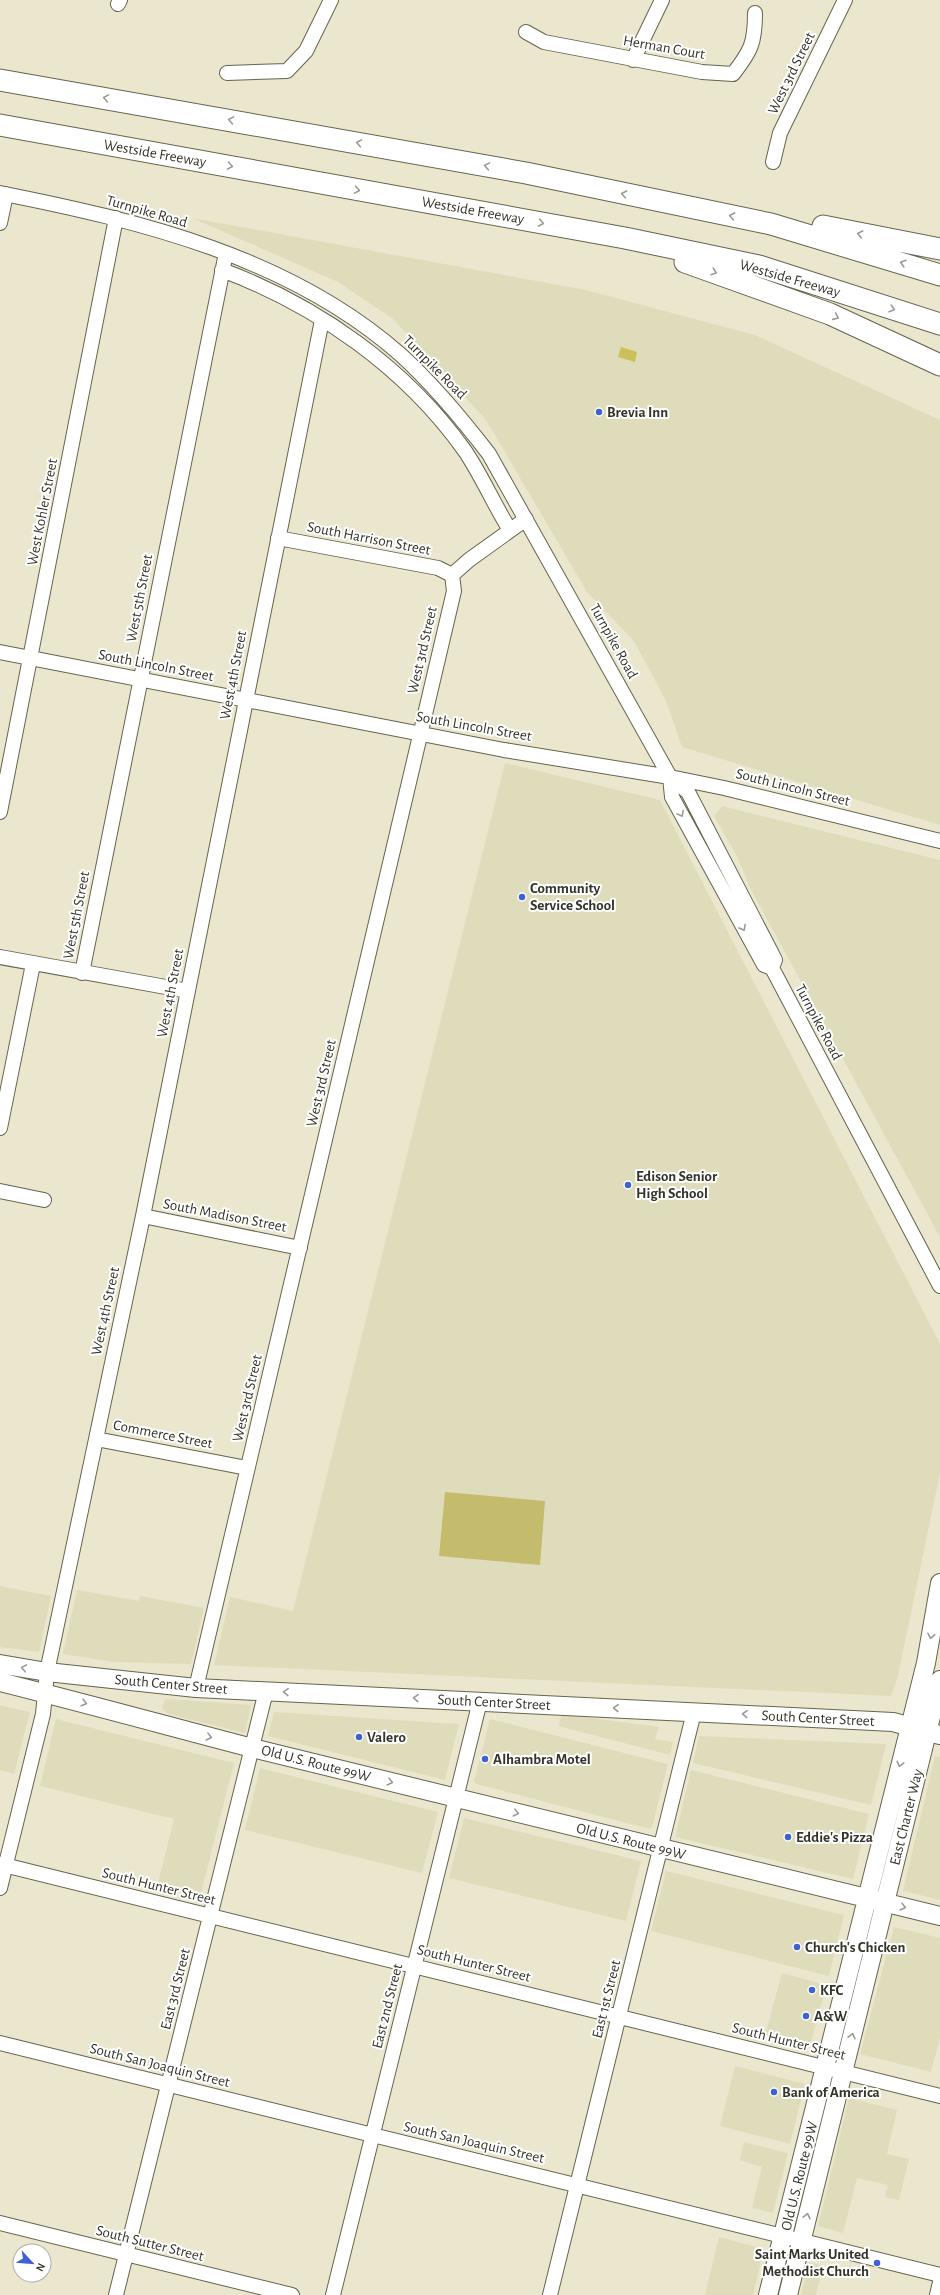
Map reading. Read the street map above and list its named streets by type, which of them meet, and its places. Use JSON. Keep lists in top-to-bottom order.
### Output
{
  "streets": {
    "highway": ["Westside Freeway"],
    "main road": ["South Center Street", "Old U.S. Route 99W", "East Charter Way"],
    "street": [
      "Herman Court",
      "West 3rd Street",
      "Turnpike Road",
      "West Kohler Street",
      "South Harrison Street",
      "West 5th Street",
      "South Lincoln Street",
      "West 4th Street",
      "South Madison Street",
      "Commerce Street",
      "South Hunter Street",
      "East 3rd Street",
      "East 1st Street",
      "East 2nd Street",
      "South San Joaquin Street",
      "South Sutter Street"
    ]
  },
  "crossings": [
    ["West 3rd Street", "South Harrison Street"],
    ["West 3rd Street", "South Lincoln Street"],
    ["West 3rd Street", "South Madison Street"],
    ["West 3rd Street", "Commerce Street"],
    ["West 3rd Street", "South Center Street"],
    ["Turnpike Road", "West Kohler Street"],
    ["Turnpike Road", "West 5th Street"],
    ["Turnpike Road", "South Lincoln Street"],
    ["West Kohler Street", "South Lincoln Street"],
    ["South Harrison Street", "West 4th Street"],
    ["West 5th Street", "South Lincoln Street"],
    ["South Lincoln Street", "West 4th Street"],
    ["West 4th Street", "South Madison Street"],
    ["West 4th Street", "Commerce Street"],
    ["West 4th Street", "South Center Street"],
    ["West 4th Street", "Old U.S. Route 99W"],
    ["West 4th Street", "South Hunter Street"],
    ["South Center Street", "East Charter Way"],
    ["South Center Street", "East 3rd Street"],
    ["South Center Street", "East 1st Street"],
    ["South Center Street", "East 2nd Street"],
    ["Old U.S. Route 99W", "East Charter Way"],
    ["Old U.S. Route 99W", "South Hunter Street"],
    ["Old U.S. Route 99W", "East 3rd Street"],
    ["Old U.S. Route 99W", "East 1st Street"],
    ["Old U.S. Route 99W", "East 2nd Street"],
    ["Old U.S. Route 99W", "South San Joaquin Street"],
    ["South Hunter Street", "East 3rd Street"],
    ["South Hunter Street", "East 1st Street"],
    ["South Hunter Street", "East 2nd Street"],
    ["East 3rd Street", "South San Joaquin Street"],
    ["East 3rd Street", "South Sutter Street"],
    ["East 1st Street", "South San Joaquin Street"],
    ["East 2nd Street", "South San Joaquin Street"]
  ],
  "one_way": ["South Center Street", "Old U.S. Route 99W"],
  "places": [
    "Brevia Inn",
    "Community Service School",
    "Edison Senior High School",
    "Valero",
    "Alhambra Motel",
    "Eddie's Pizza",
    "Church's Chicken",
    "KFC",
    "A&W",
    "Bank of America",
    "Saint Marks United Methodist Church"
  ],
  "north": "bottom right"
}
